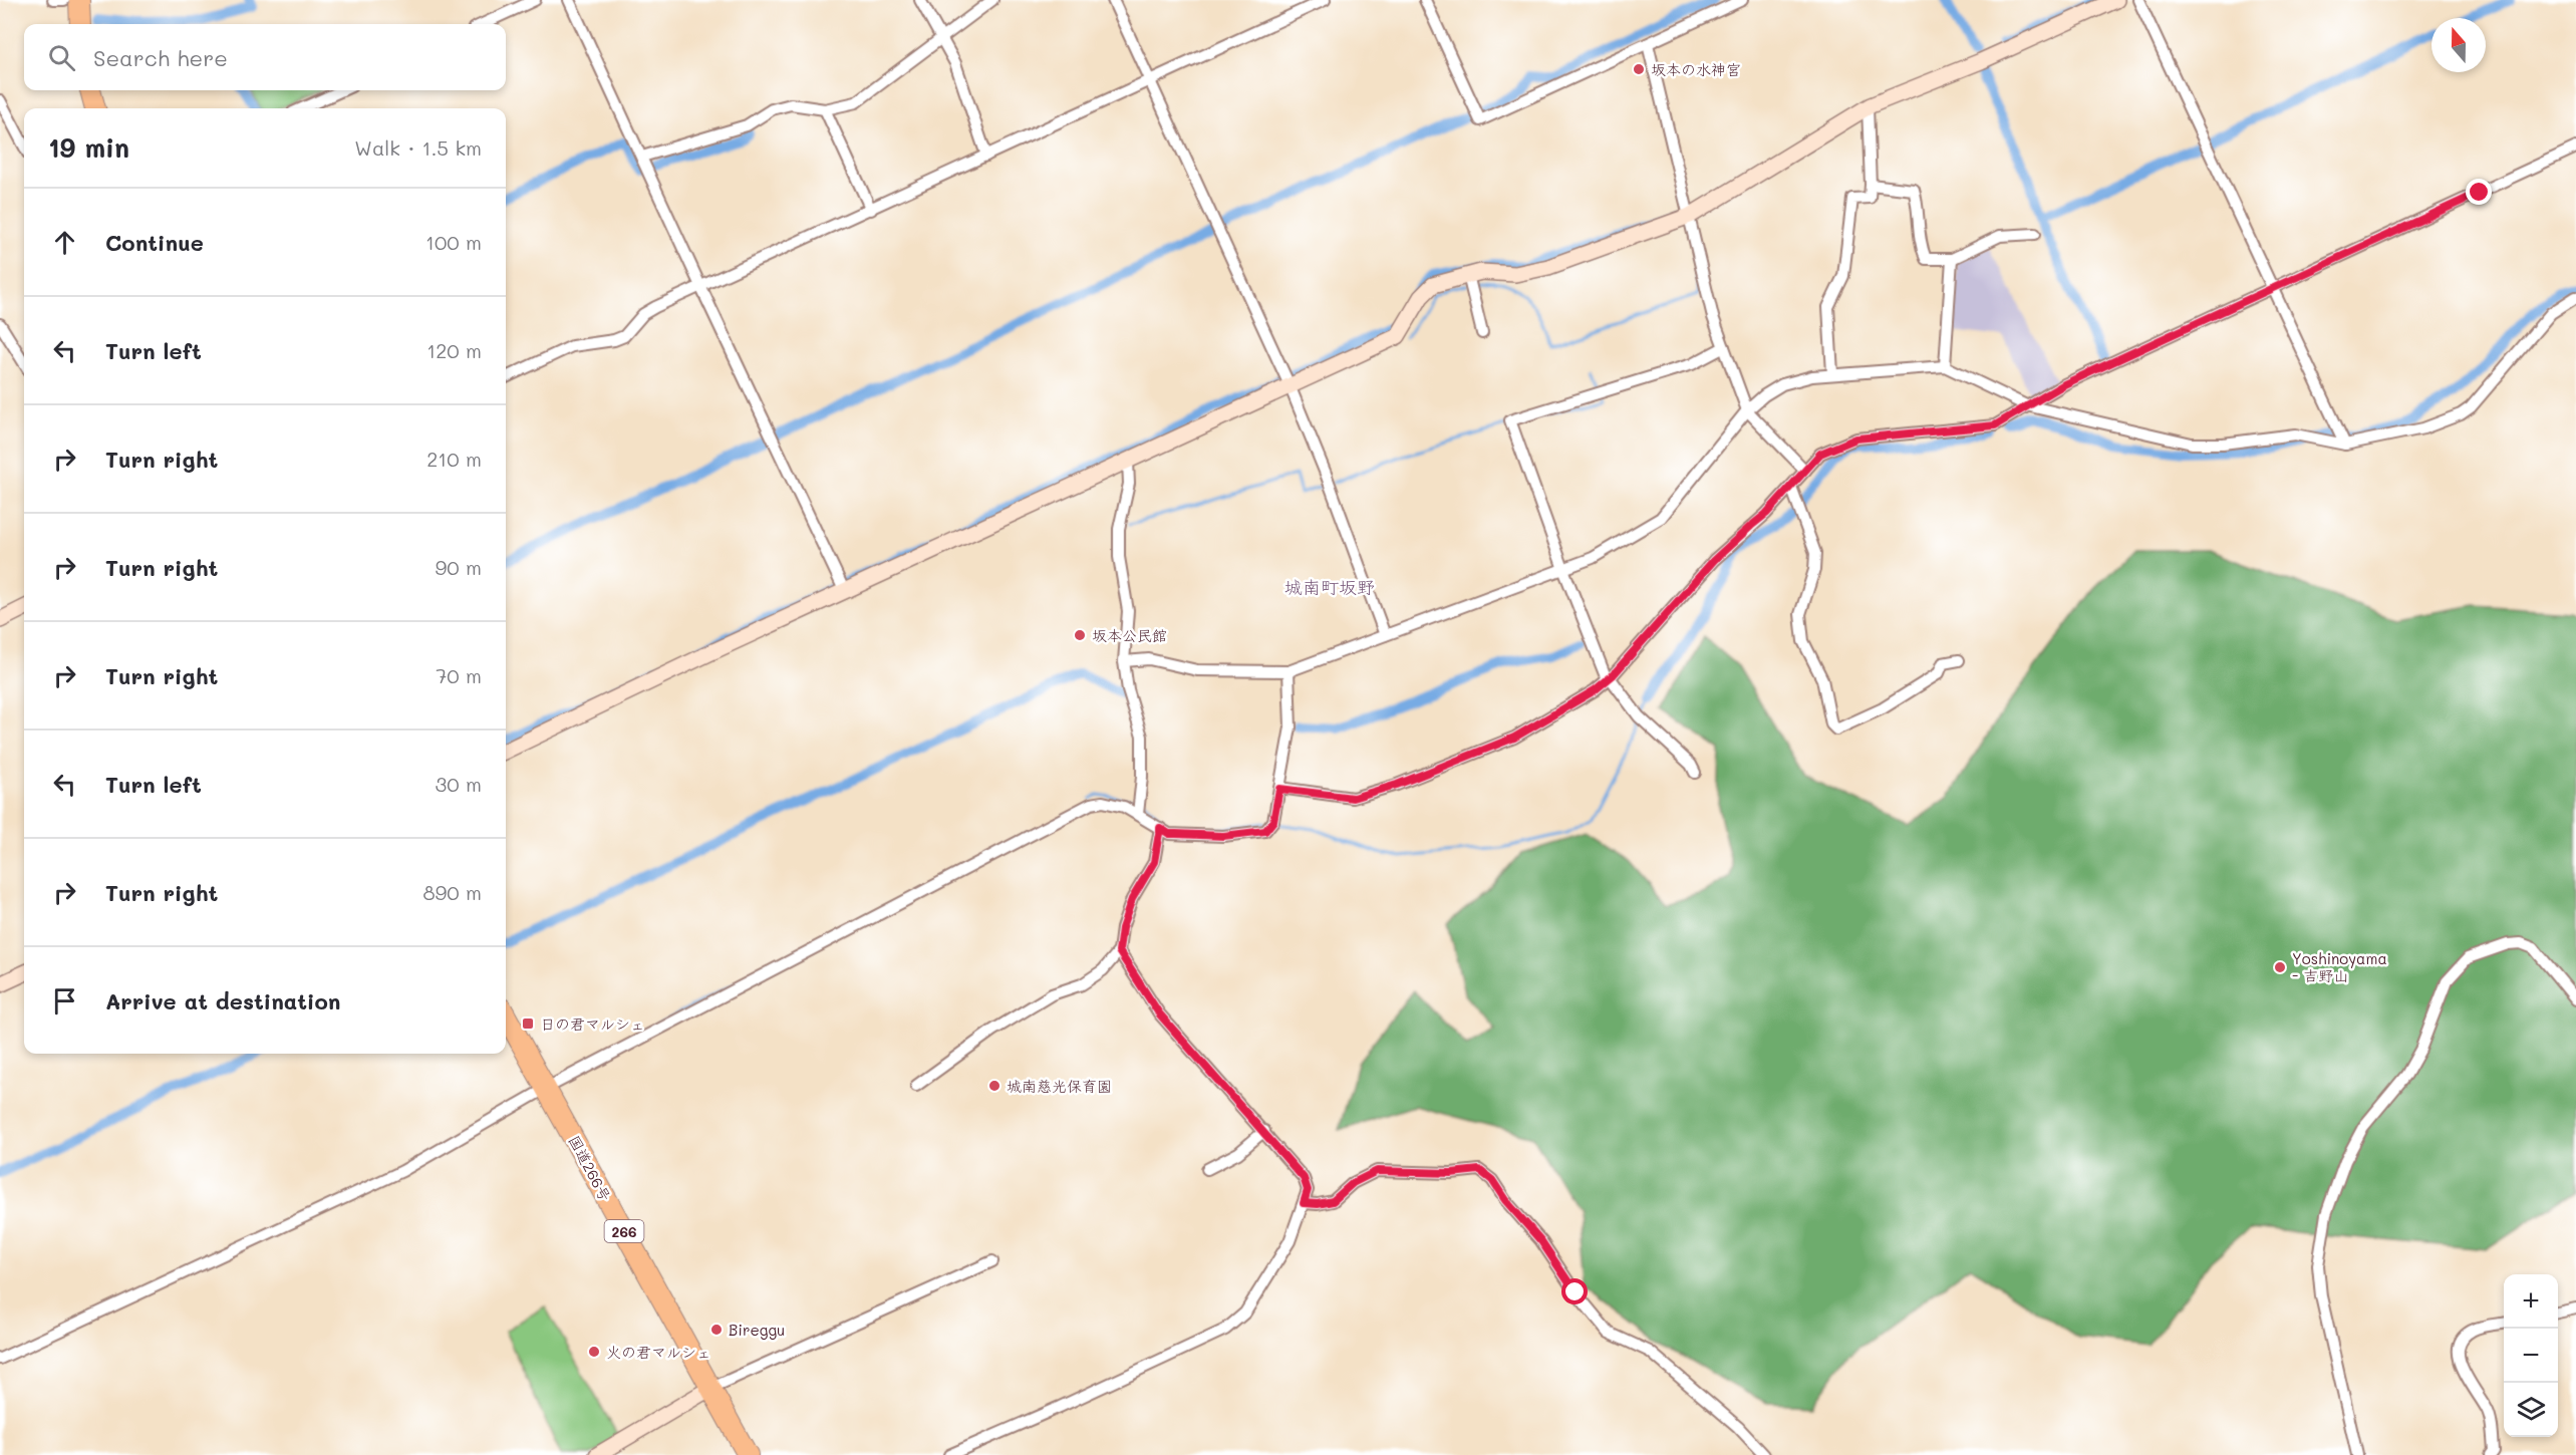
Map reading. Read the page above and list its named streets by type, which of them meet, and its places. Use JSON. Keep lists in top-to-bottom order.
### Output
{
  "streets": {
    "highway": ["国道266号", "266"]
  },
  "districts": ["城南町坂野"],
  "places": {
    "other": [
      "坂本の水神宮",
      "坂本公民館",
      "Yoshinoyama - 吉野山",
      "城南慈光保育園",
      "Bireggu",
      "火の君マルシェ"
    ],
    "transit": ["日の君マルシェ"]
  },
  "north": "top",
  "page": {
    "search": "Search here",
    "heading": ["19 min", "Walk · 1.5 km"],
    "list": [
      ["Continue", "100 m"],
      ["Turn left", "120 m"],
      ["Turn right", "210 m"],
      ["Turn right", "90 m"],
      ["Turn right", "70 m"],
      ["Turn left", "30 m"],
      ["Turn right", "890 m"],
      "Arrive at destination"
    ],
    "map_buttons": ["+", "−"]
  }
}
